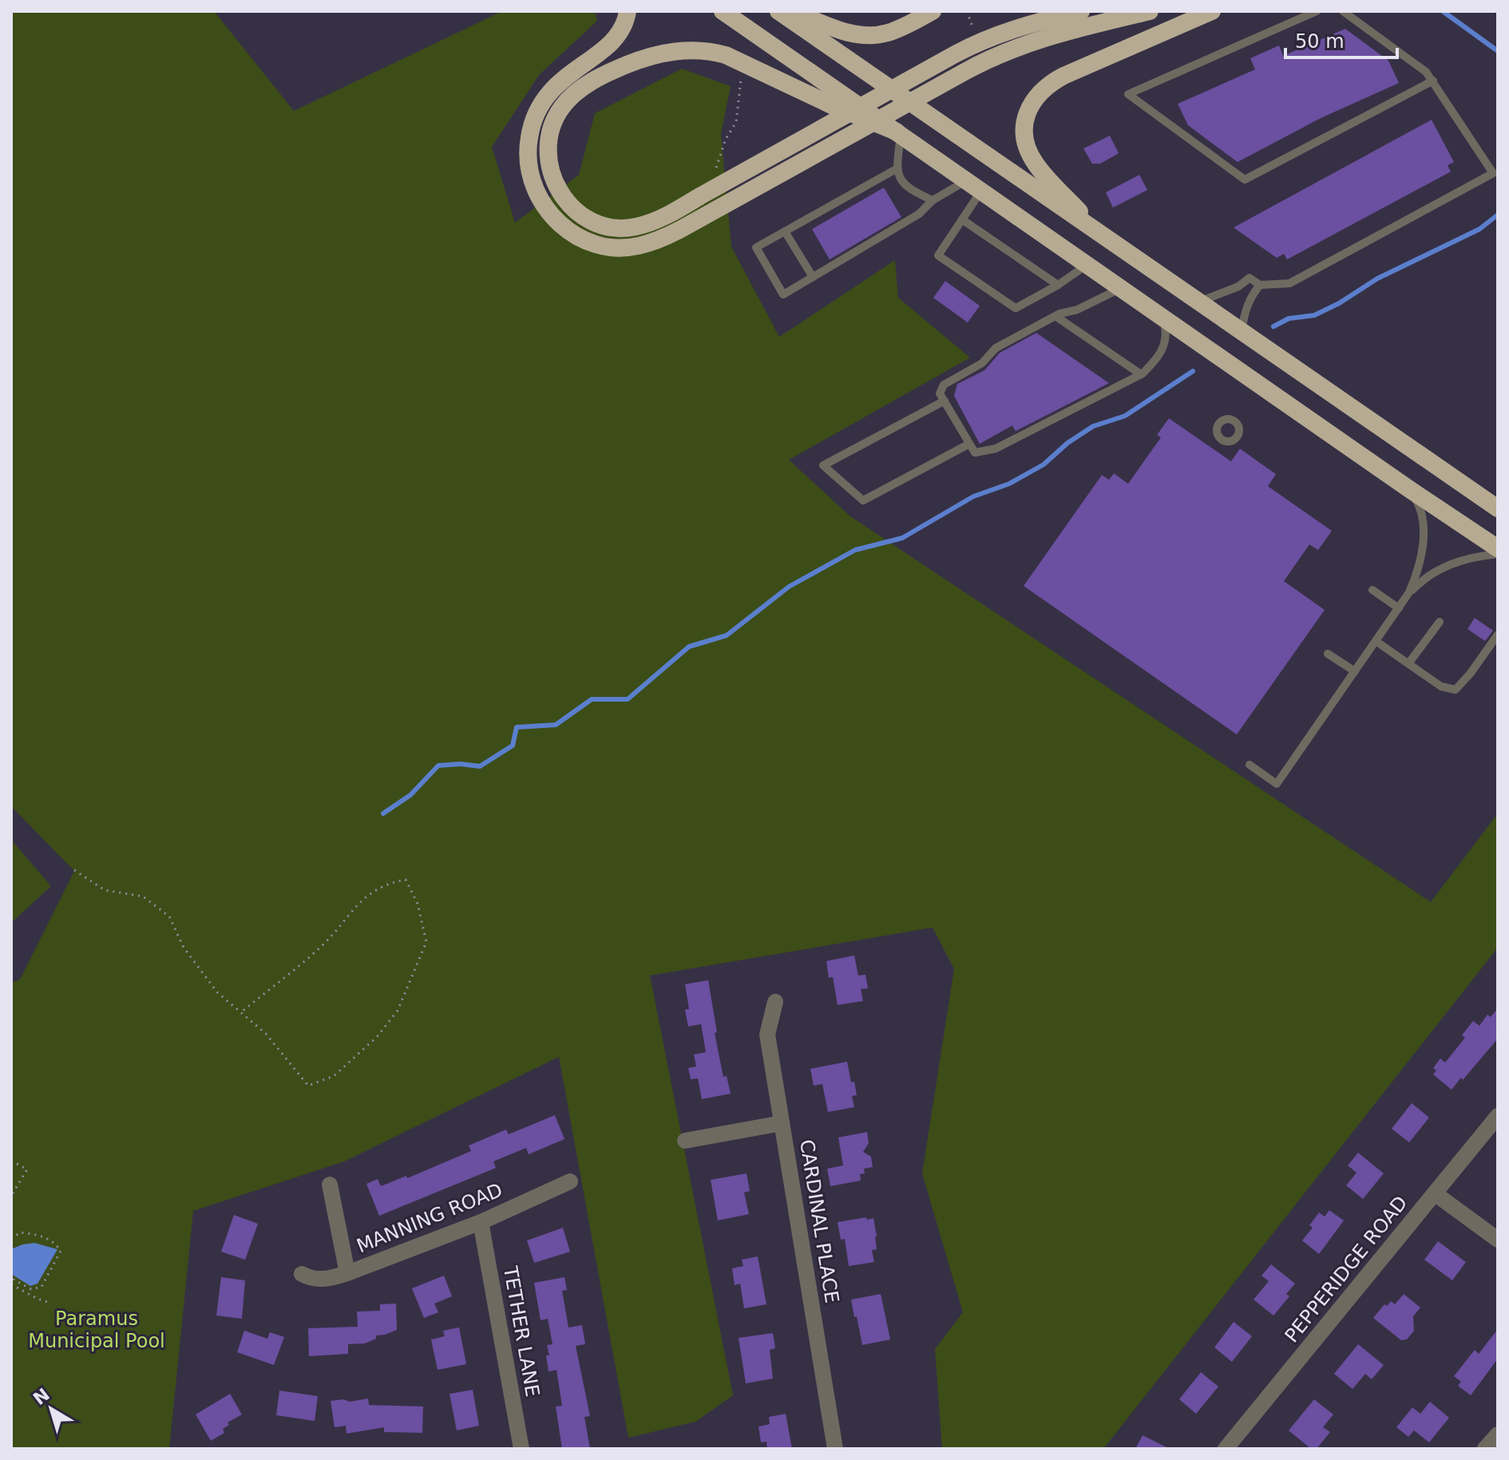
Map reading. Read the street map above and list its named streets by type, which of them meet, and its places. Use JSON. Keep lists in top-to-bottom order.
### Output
{
  "streets": {
    "street": [
      "MANNING ROAD",
      "CARDINAL PLACE",
      "PEPPERIDGE ROAD",
      "TETHER LANE"
    ]
  },
  "crossings": [
    ["MANNING ROAD", "TETHER LANE"]
  ],
  "parks": ["Paramus Municipal Pool"],
  "scale_bar": "50 m",
  "north": "top left"
}
